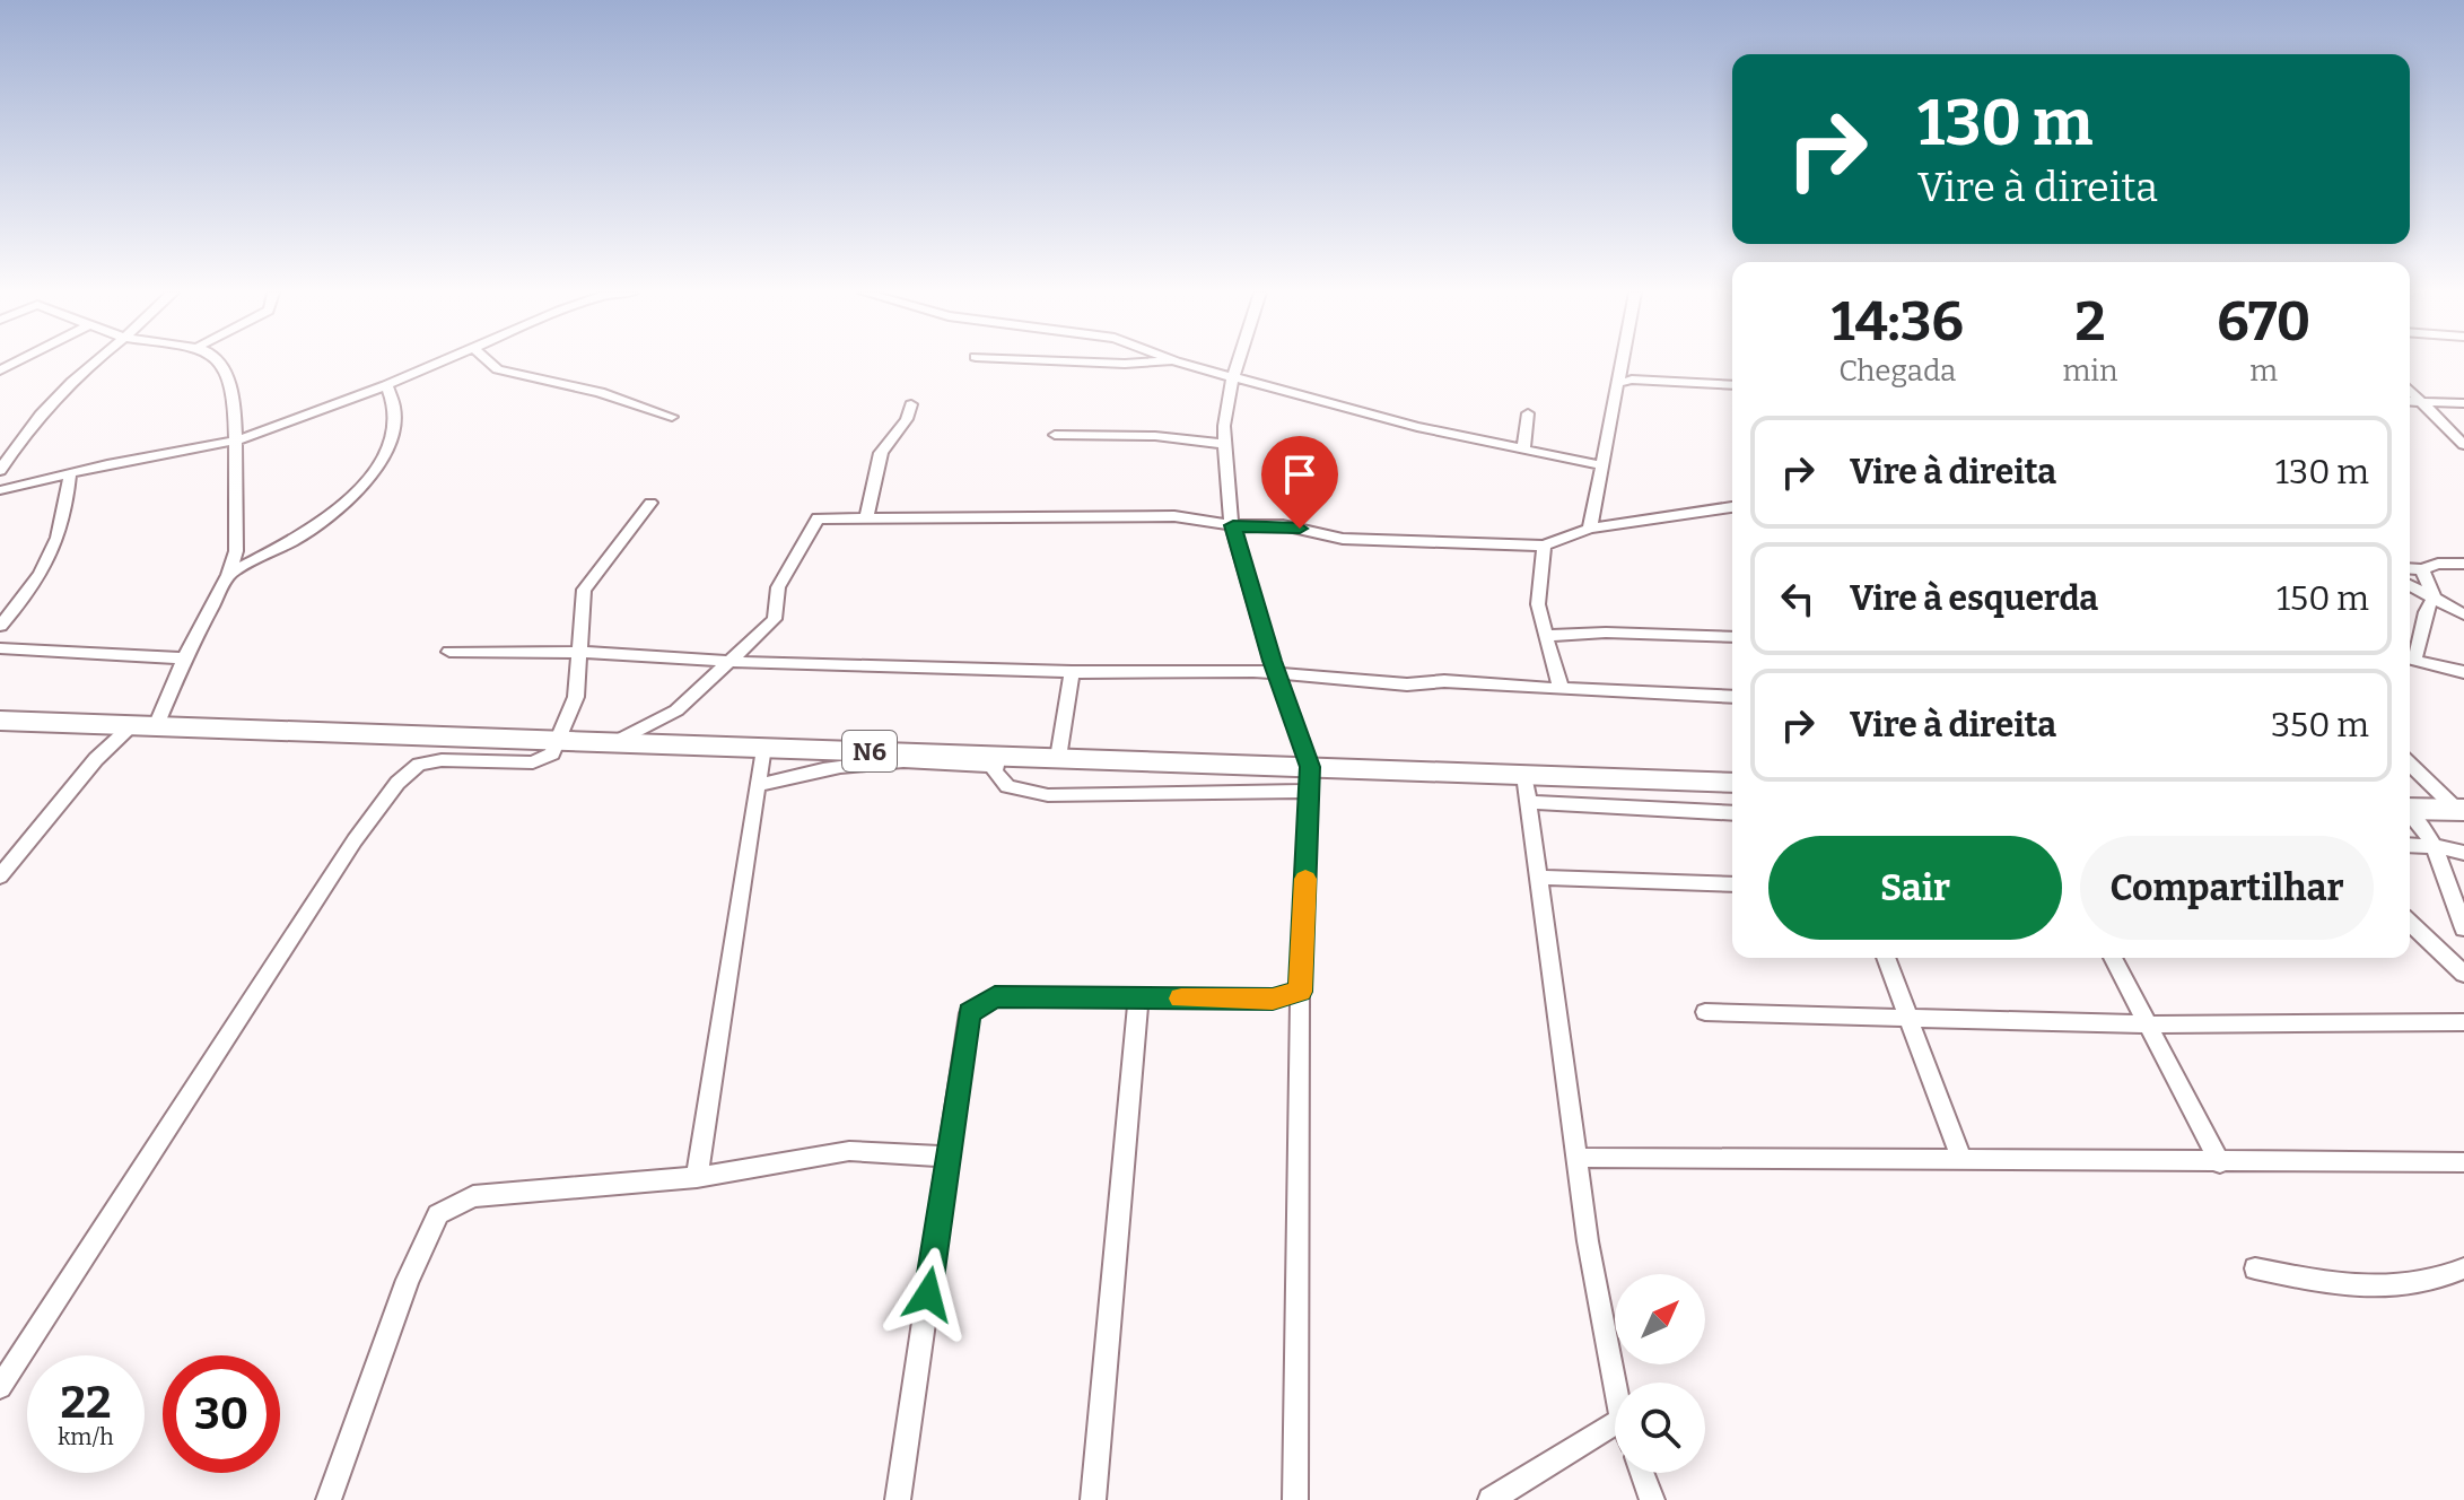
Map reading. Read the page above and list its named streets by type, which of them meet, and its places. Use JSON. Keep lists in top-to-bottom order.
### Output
{
  "streets": {
    "highway": ["N6"]
  },
  "north": "top right",
  "page": {
    "turn": ["130 m", "Vire à direita"],
    "eta": [
      "14:36",
      "Chegada",
      "2",
      "min",
      "670",
      "m"
    ],
    "list": [
      {
        "name": "Vire à direita",
        "value": "130 m"
      },
      {
        "name": "Vire à esquerda",
        "value": "150 m"
      },
      {
        "name": "Vire à direita",
        "value": "350 m"
      }
    ],
    "buttons": ["Sair", "Compartilhar"],
    "speed": "22 km/h",
    "limit": "30"
  }
}
